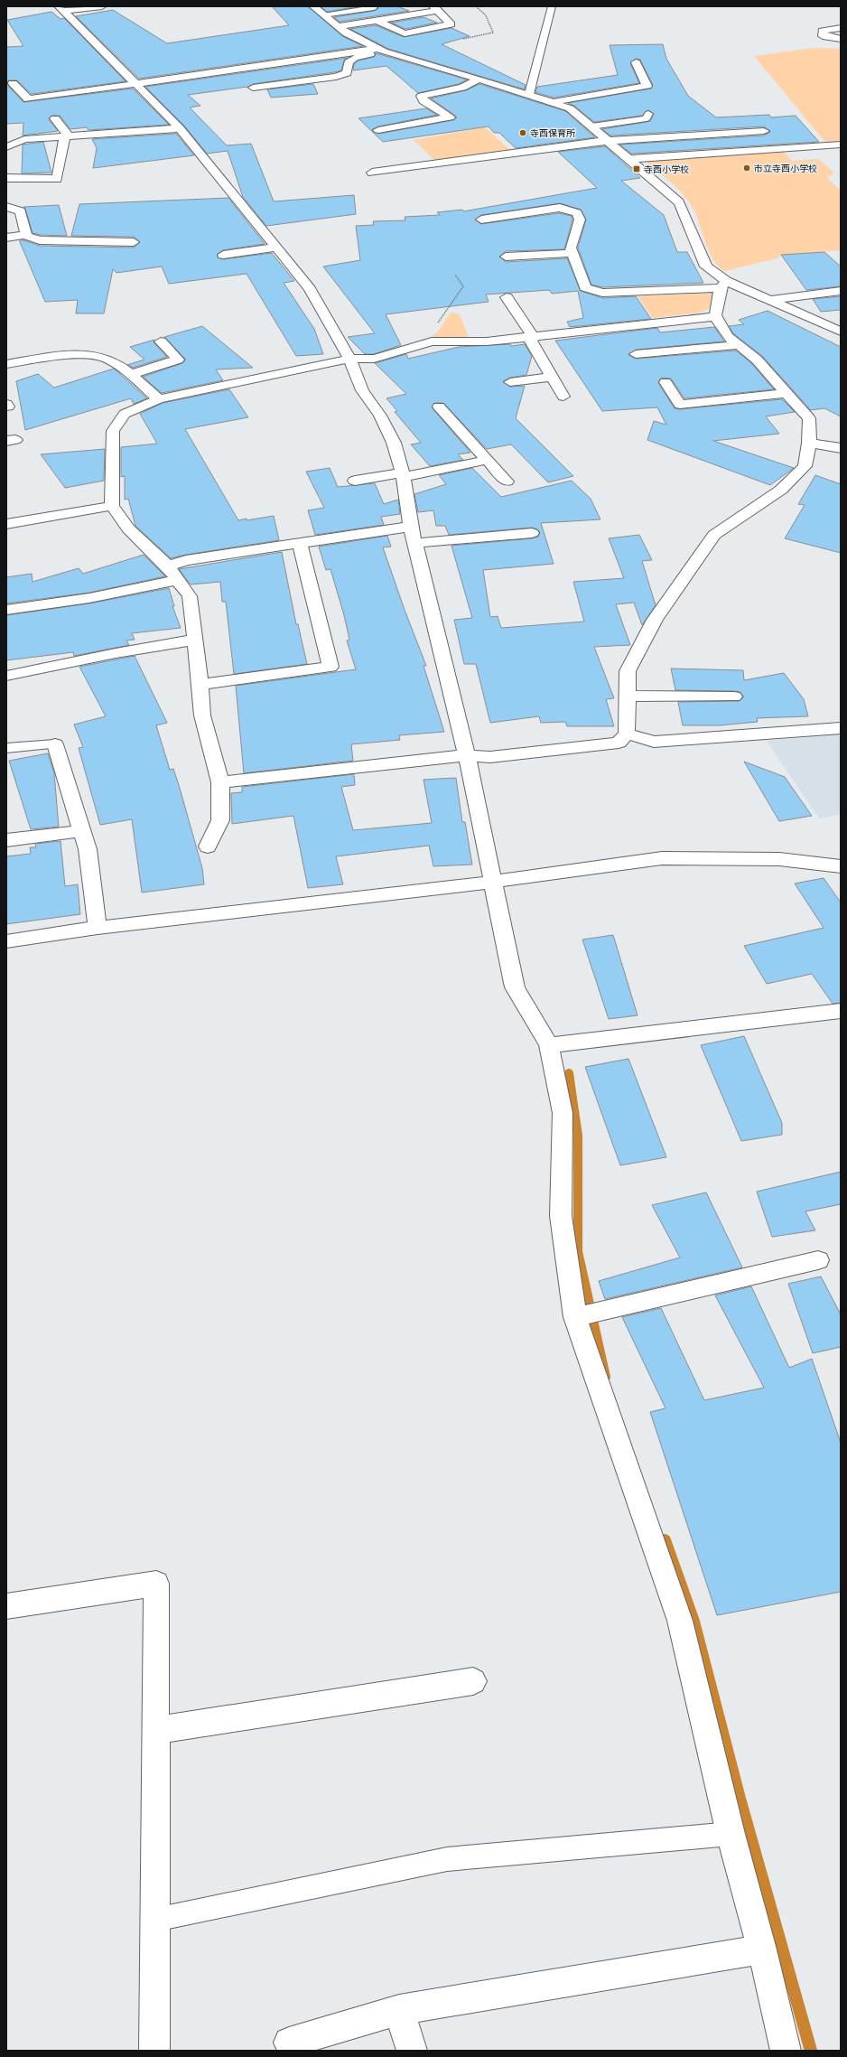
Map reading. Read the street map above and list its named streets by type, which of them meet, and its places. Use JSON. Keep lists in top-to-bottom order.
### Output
{
  "places": {
    "other": ["寺西保育所", "市立寺西小学校"],
    "transit": ["寺西小学校"]
  }
}
